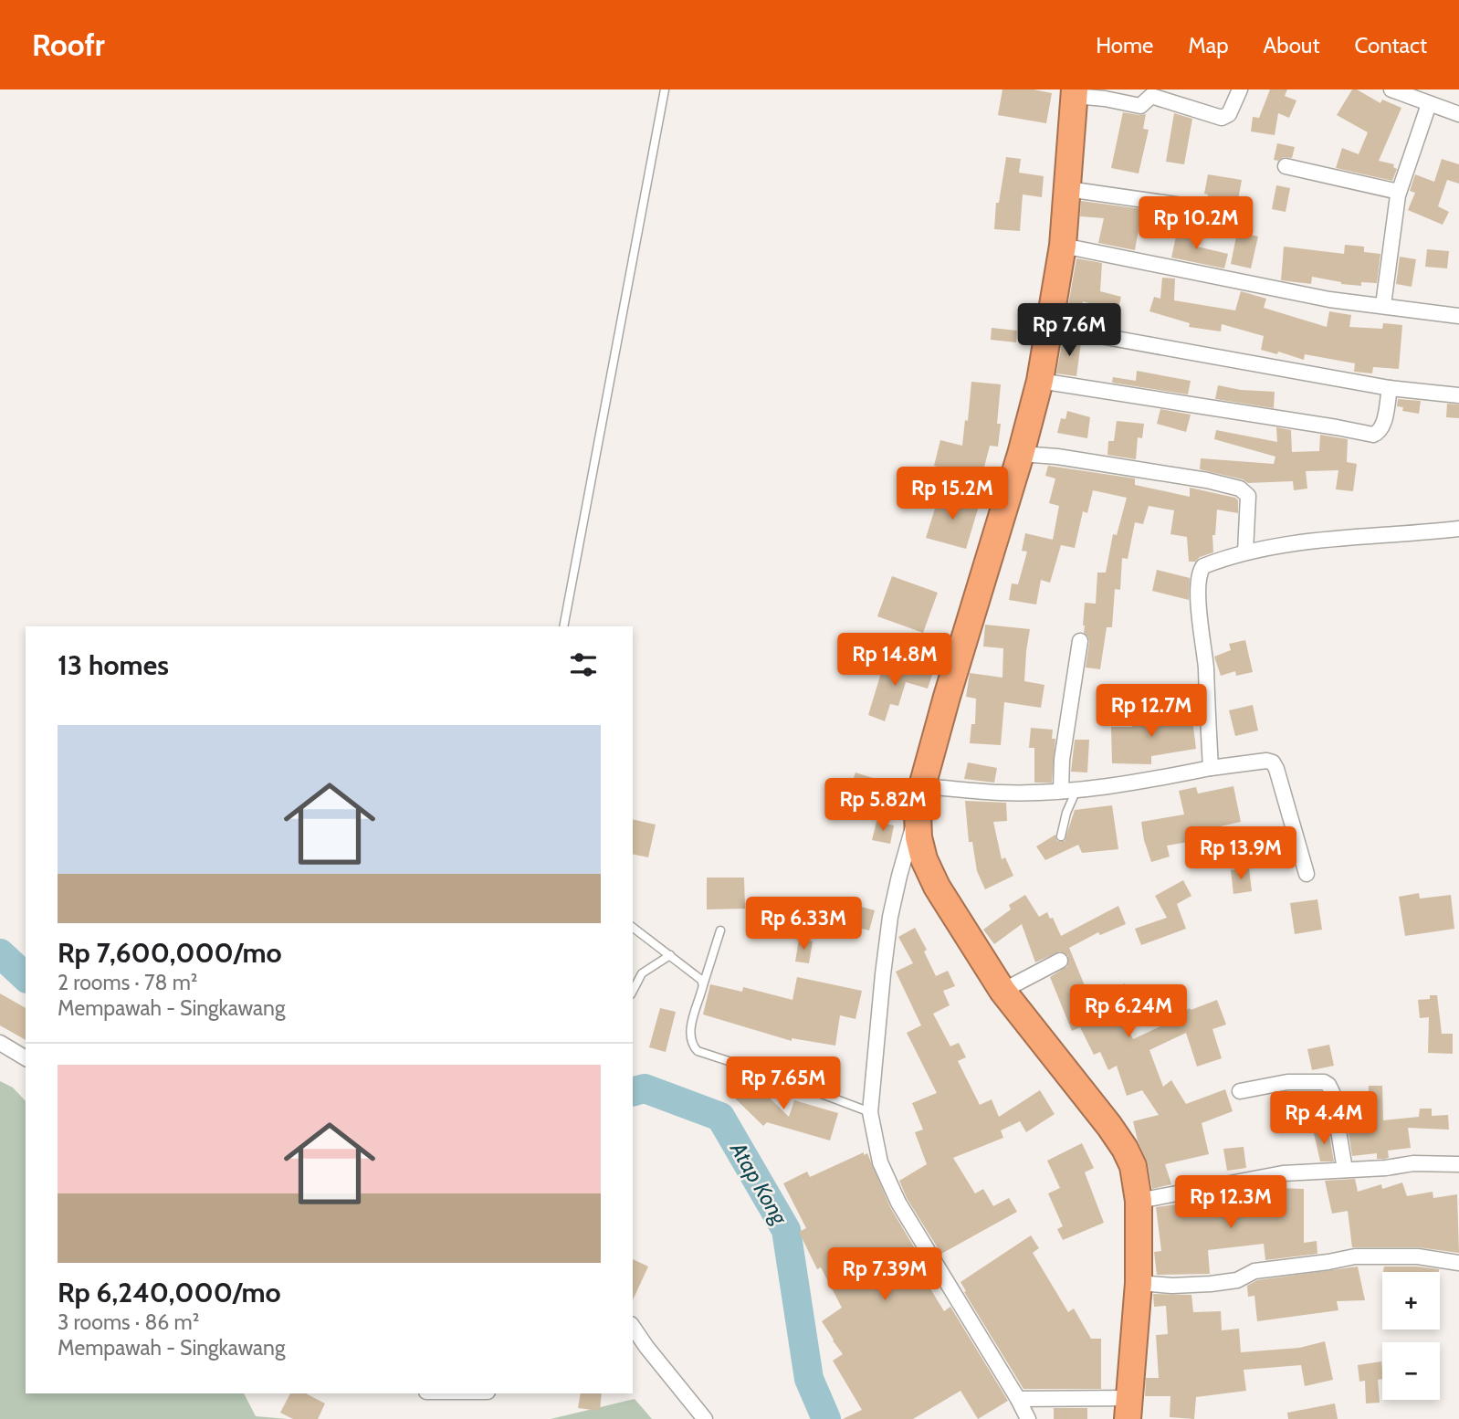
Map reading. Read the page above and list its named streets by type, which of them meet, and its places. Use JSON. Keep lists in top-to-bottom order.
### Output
{
  "water": ["Atap Kong"],
  "page": {
    "header": "Roofr",
    "nav": [
      "Home",
      "Map",
      "About",
      "Contact"
    ],
    "price": [
      "Rp 10.2M",
      "Rp 7.6M",
      "Rp 15.2M",
      "Rp 14.8M",
      "Rp 12.7M",
      "Rp 5.82M",
      "Rp 13.9M",
      "Rp 6.33M",
      "Rp 6.24M",
      "Rp 7.65M",
      "Rp 4.4M",
      "Rp 12.3M",
      "Rp 7.39M"
    ],
    "heading": "13 homes",
    "list": [
      {
        "name": "Rp 7,600,000/mo",
        "note": "2 rooms · 78 m² · Mempawah - Singkawang"
      },
      {
        "name": "Rp 6,240,000/mo",
        "note": "3 rooms · 86 m² · Mempawah - Singkawang"
      }
    ],
    "map_buttons": ["+", "−"]
  }
}
